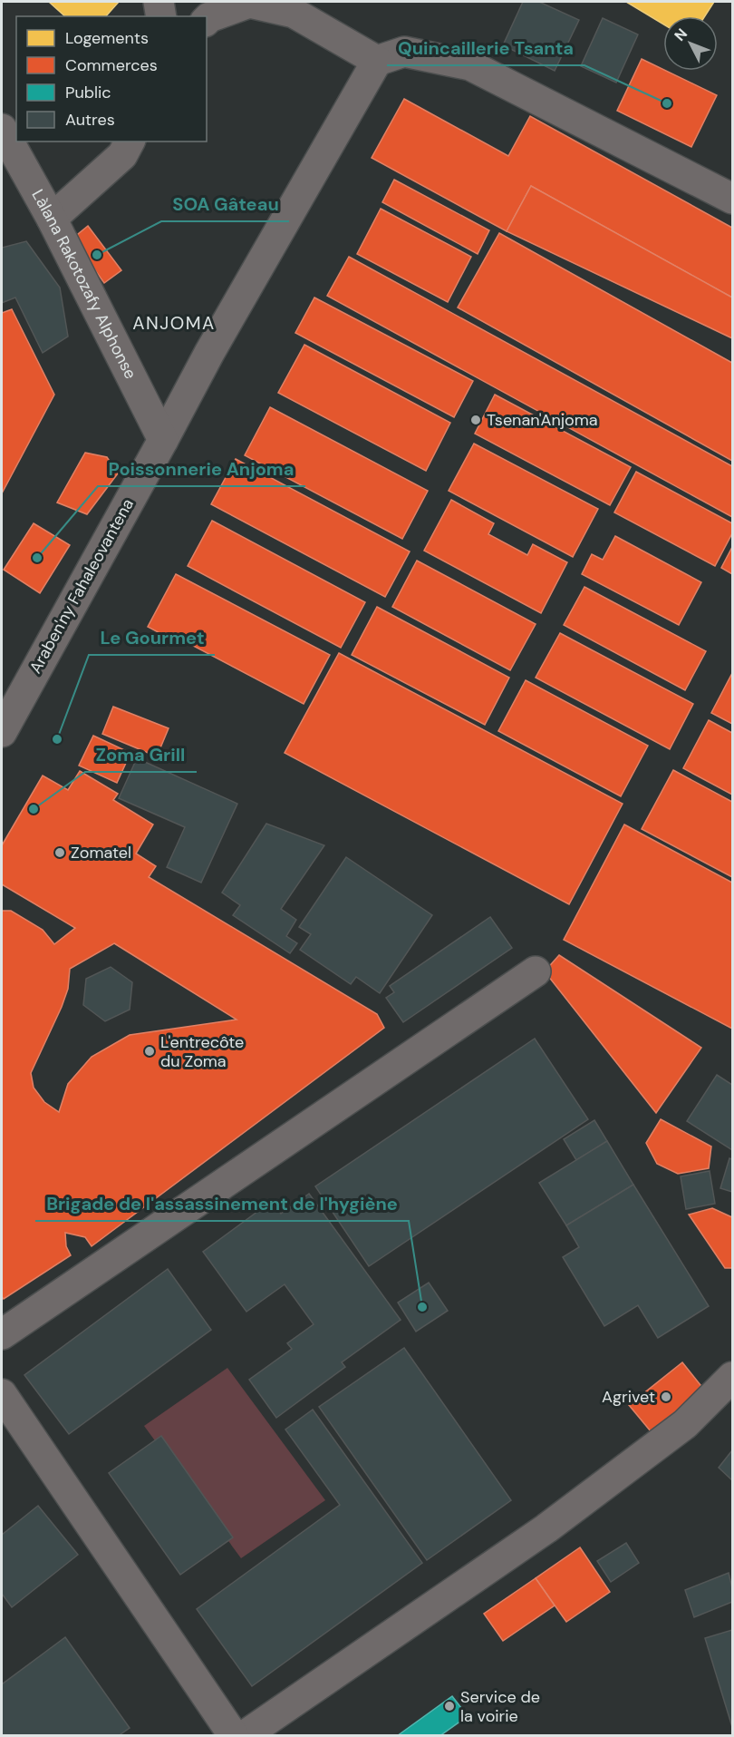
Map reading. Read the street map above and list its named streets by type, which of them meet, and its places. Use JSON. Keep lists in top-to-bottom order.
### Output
{
  "streets": {
    "street": ["Làlana Rakotozafy Alphonse", "Araben'ny Fahaleovantena"]
  },
  "crossings": [
    ["Làlana Rakotozafy Alphonse", "Araben'ny Fahaleovantena"]
  ],
  "districts": ["ANJOMA"],
  "places": [
    "Quincaillerie Tsanta",
    "SOA Gâteau",
    "Tsenan'Anjoma",
    "Poissonnerie Anjoma",
    "Le Gourmet",
    "Zoma Grill",
    "Zomatel",
    "L'entrecôte du Zoma",
    "Brigade de l'assassinement de l'hygiène",
    "Agrivet",
    "Service de la voirie"
  ],
  "legend": [
    "Logements",
    "Commerces",
    "Public",
    "Autres"
  ],
  "north": "top left"
}
